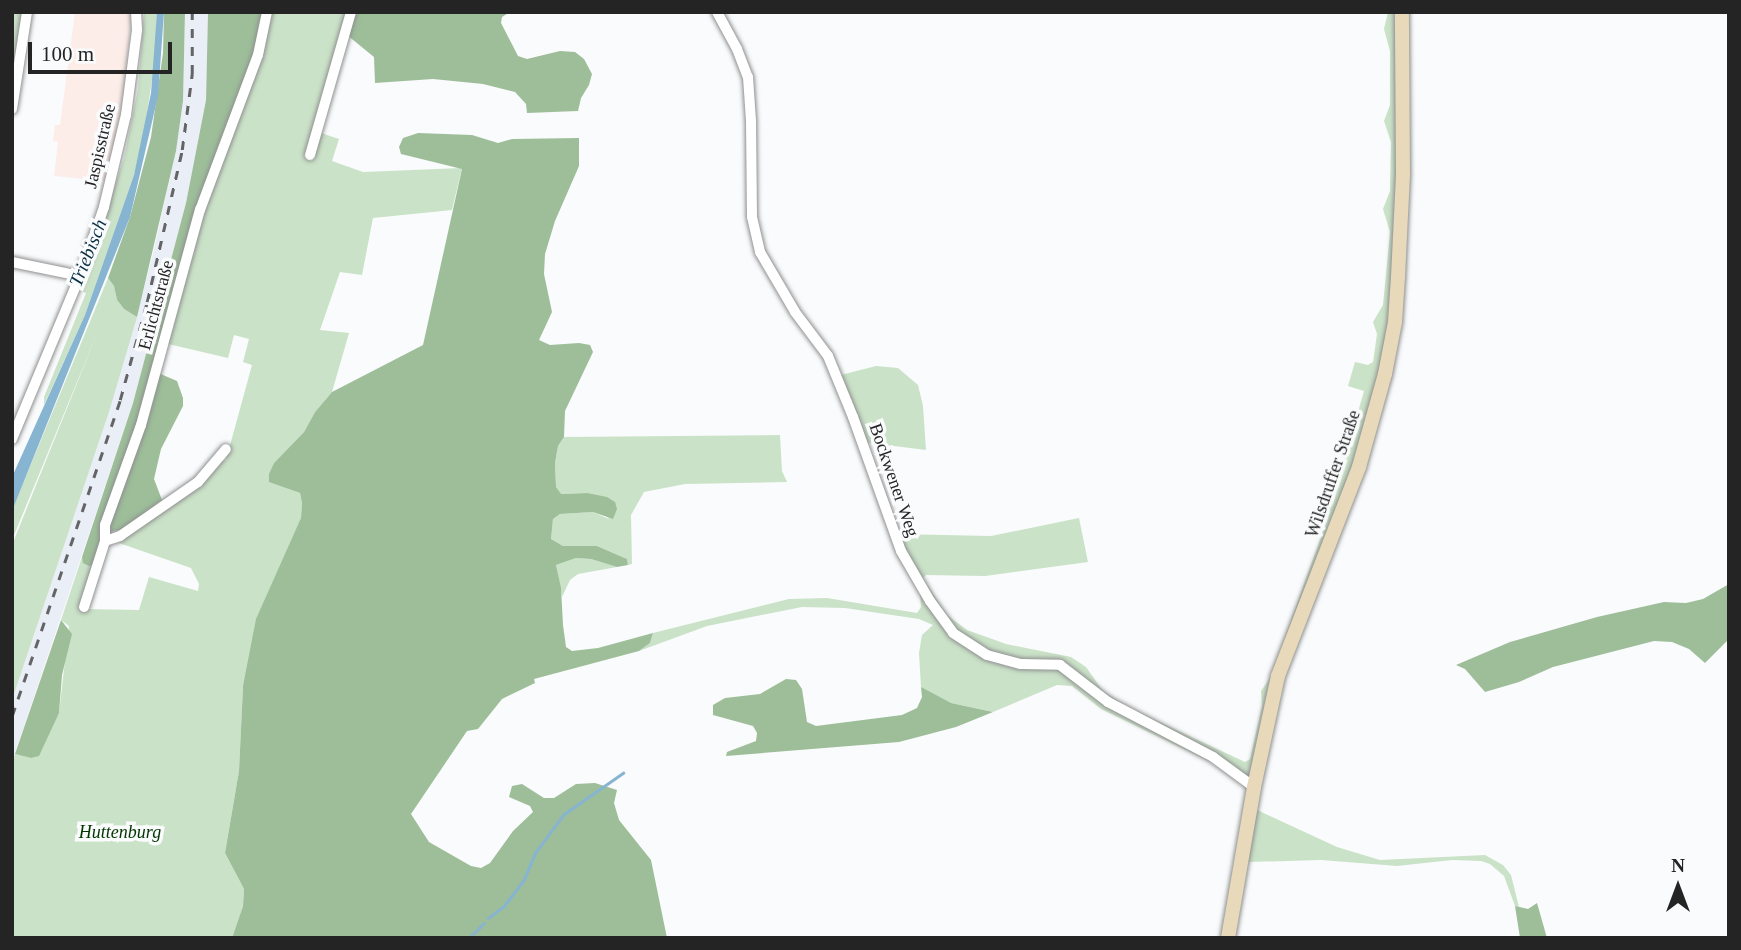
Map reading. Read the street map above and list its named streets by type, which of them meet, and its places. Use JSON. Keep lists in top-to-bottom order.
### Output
{
  "streets": {
    "main road": ["Wilsdruffer Straße"],
    "street": ["Jaspisstraße", "Erlichtstraße", "Bockwener Weg"]
  },
  "crossings": [
    ["Wilsdruffer Straße", "Bockwener Weg"]
  ],
  "water": ["Triebisch"],
  "parks": ["Huttenburg"],
  "scale_bar": "100 m",
  "north": "top"
}
